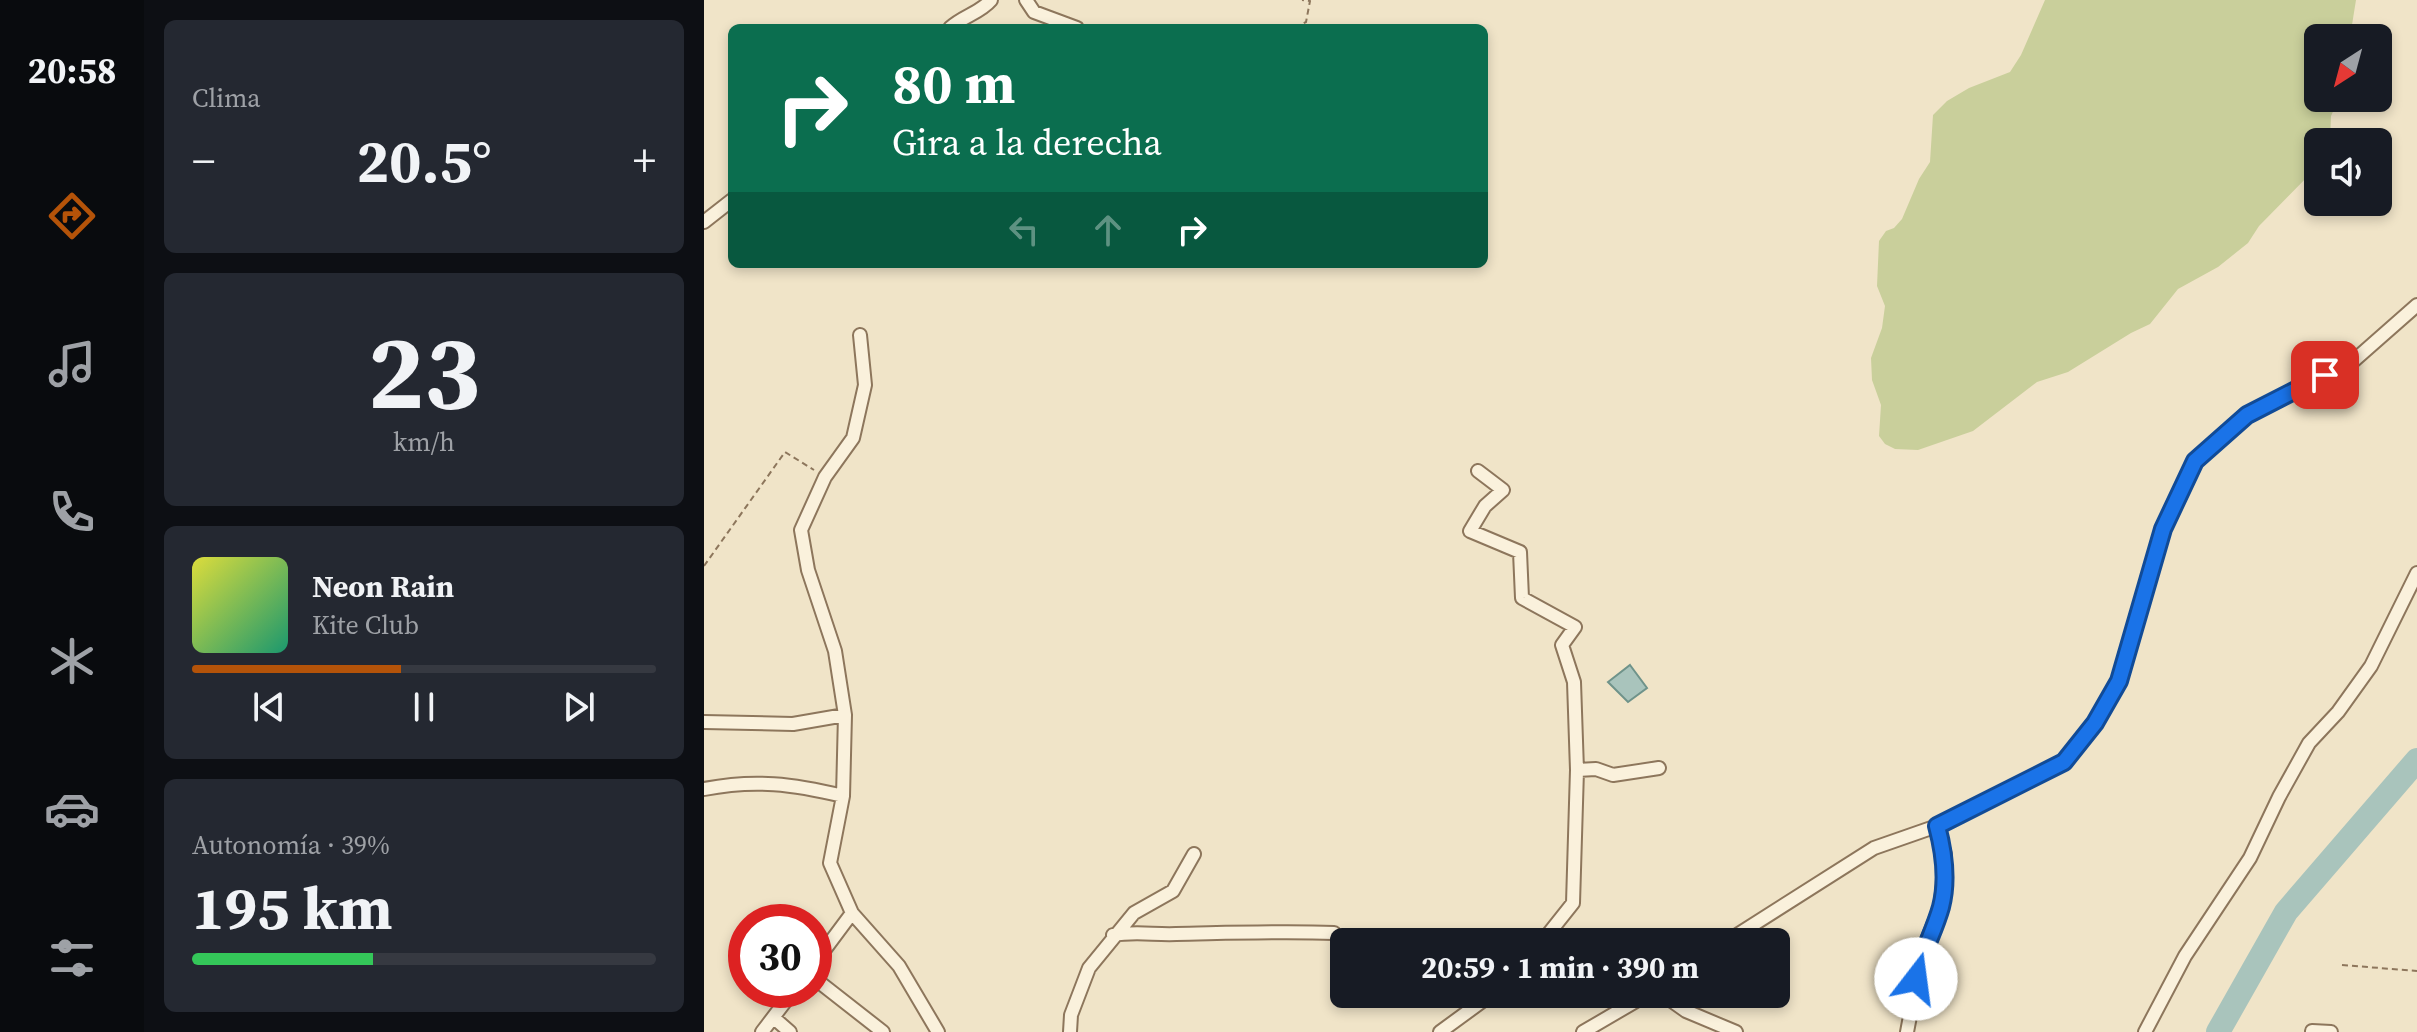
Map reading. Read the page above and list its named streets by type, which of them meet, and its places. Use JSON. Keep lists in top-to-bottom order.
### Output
{
  "north": "bottom left",
  "page": {
    "tabs": "20:58",
    "tile": [
      "Clima",
      ["23", "km/h"],
      ["Autonomía · 39%", "195 km"]
    ],
    "turn": ["80 m", "Gira a la derecha"],
    "heat": ["−", "20.5°", "+"],
    "song": ["Neon Rain", "Kite Club"],
    "limit": "30",
    "trip": "20:59 · 1 min · 390 m"
  }
}
